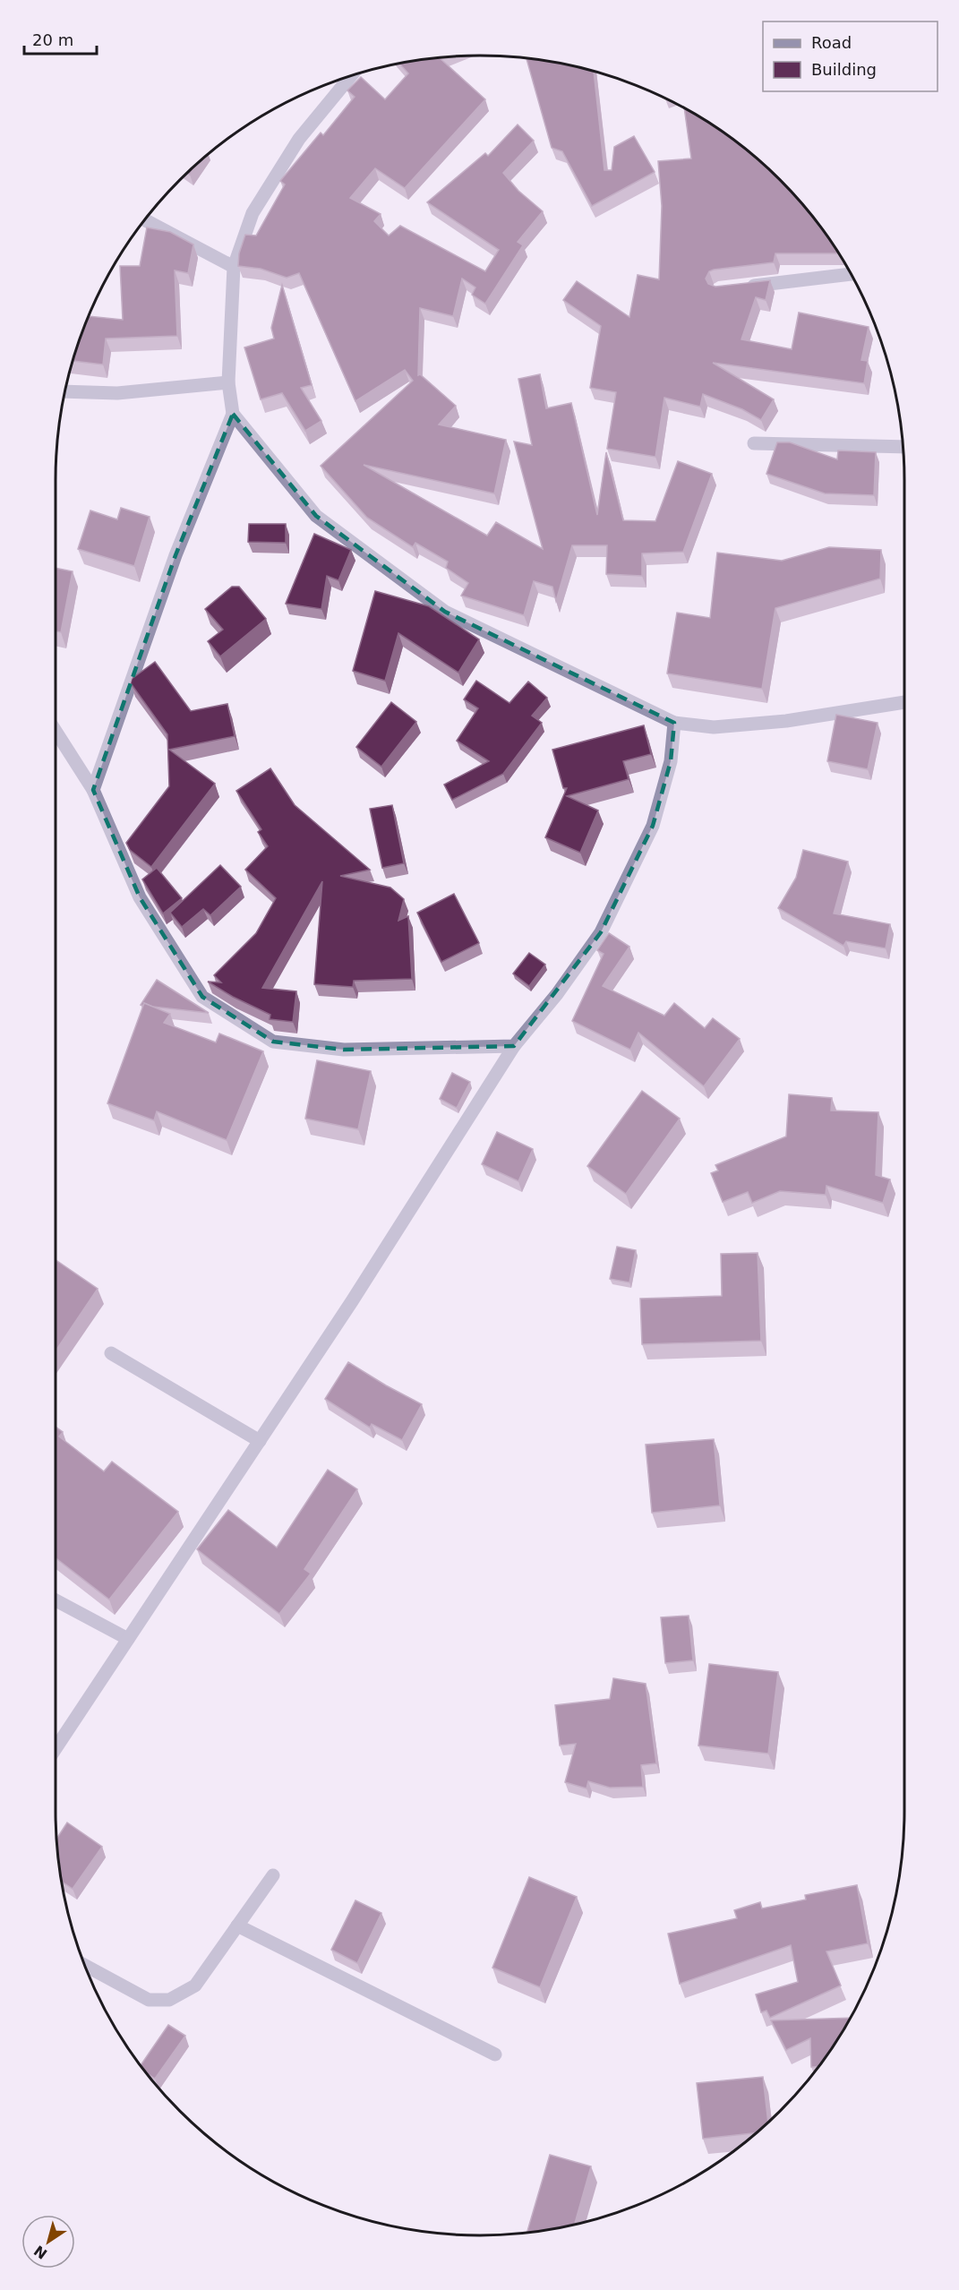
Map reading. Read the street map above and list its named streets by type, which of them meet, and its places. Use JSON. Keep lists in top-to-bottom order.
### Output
{
  "legend": ["Road", "Building"],
  "scale_bar": "20 m",
  "north": "bottom left"
}
